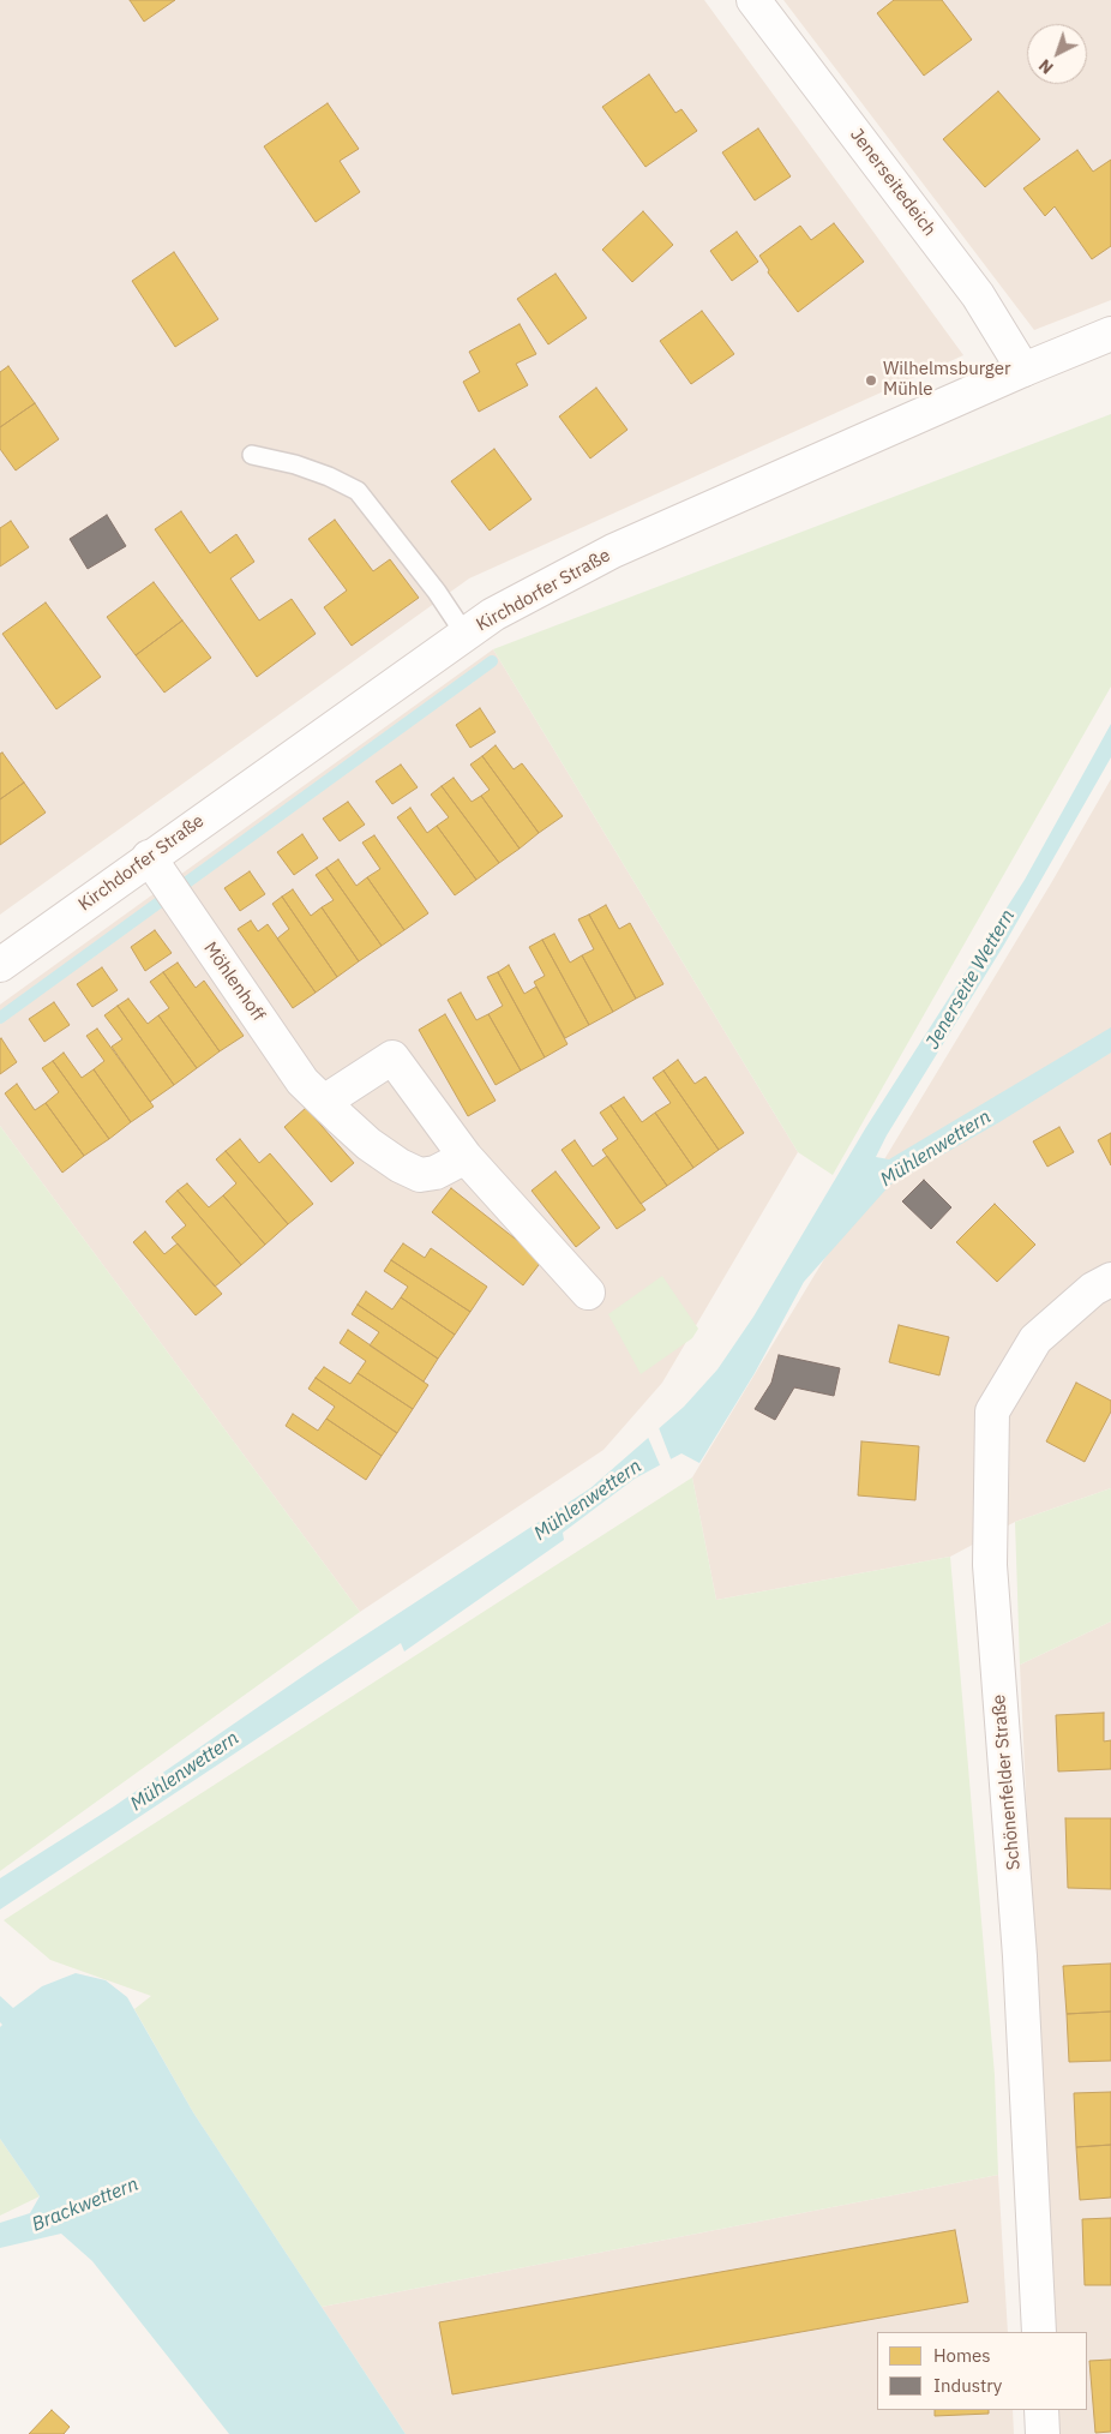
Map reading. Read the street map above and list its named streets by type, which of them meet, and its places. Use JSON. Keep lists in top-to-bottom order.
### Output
{
  "streets": {
    "street": [
      "Jenerseitedeich",
      "Kirchdorfer Straße",
      "Möhlenhoff",
      "Schönenfelder Straße"
    ]
  },
  "crossings": [
    ["Jenerseitedeich", "Kirchdorfer Straße"],
    ["Kirchdorfer Straße", "Möhlenhoff"]
  ],
  "water": ["Jenerseite Wettern", "Mühlenwettern", "Brackwettern"],
  "places": ["Wilhelmsburger Mühle"],
  "legend": ["Homes", "Industry"],
  "north": "bottom left"
}
